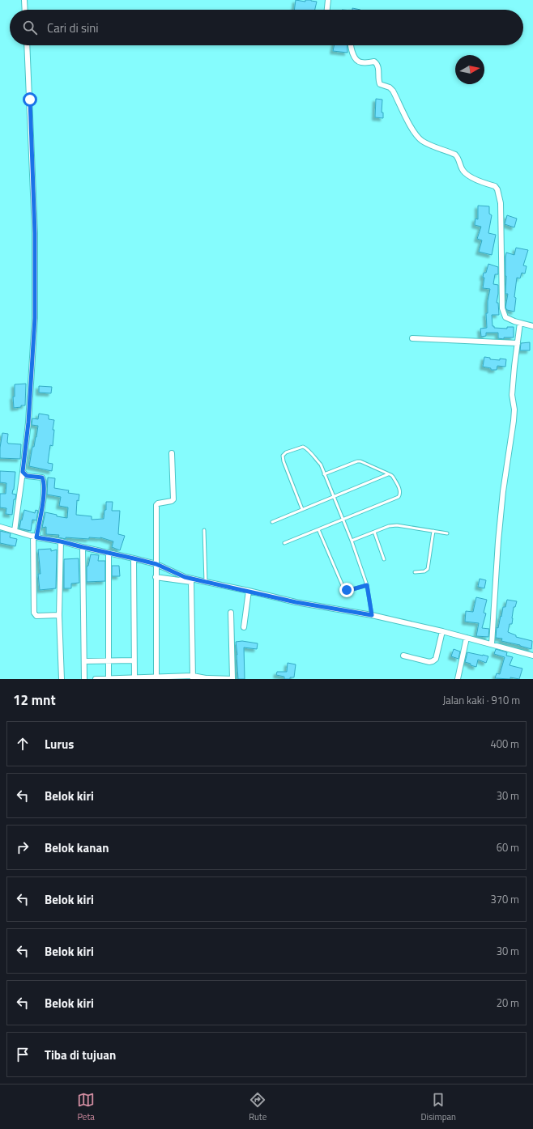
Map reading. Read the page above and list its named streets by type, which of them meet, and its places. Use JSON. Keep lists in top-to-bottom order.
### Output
{
  "north": "right",
  "page": {
    "search": "Cari di sini",
    "heading": ["12 mnt", "Jalan kaki · 910 m"],
    "list": [
      ["Lurus", "400 m"],
      ["Belok kiri", "30 m"],
      ["Belok kanan", "60 m"],
      ["Belok kiri", "370 m"],
      ["Belok kiri", "30 m"],
      ["Belok kiri", "20 m"],
      "Tiba di tujuan"
    ],
    "nav": ["Peta", "Rute", "Disimpan"]
  }
}
